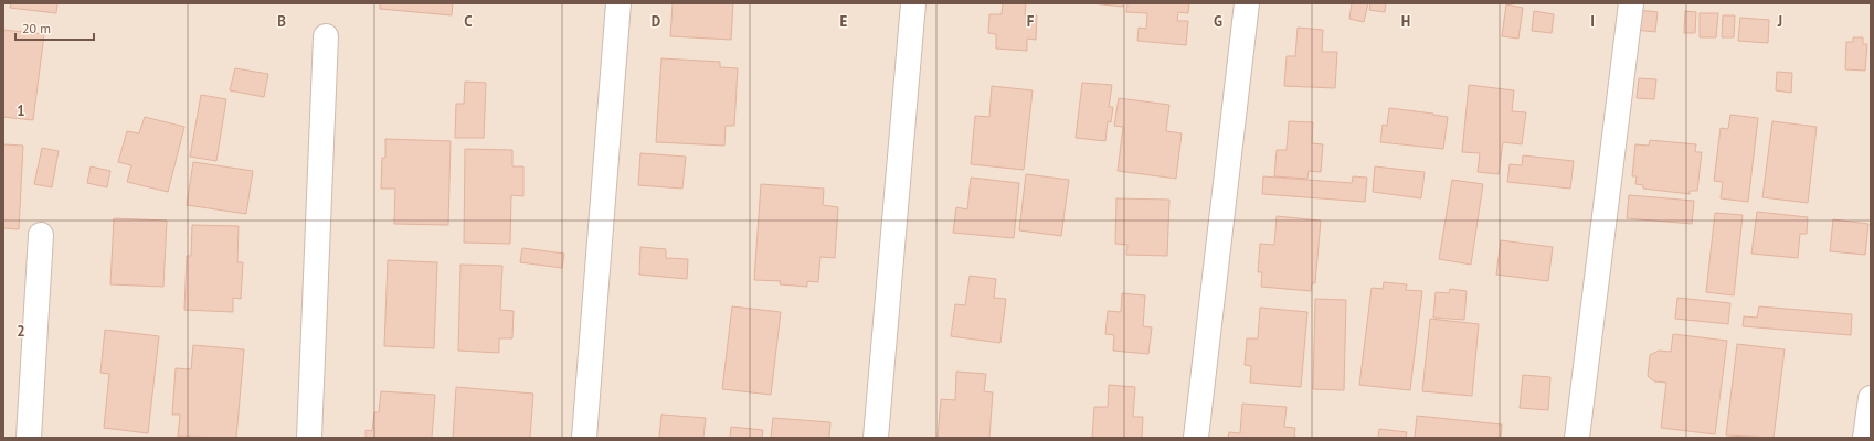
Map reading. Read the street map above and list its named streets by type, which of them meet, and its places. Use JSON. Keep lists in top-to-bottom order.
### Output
{
  "scale_bar": "20 m",
  "grid": {
    "columns": [
      "B",
      "C",
      "D",
      "E",
      "F",
      "G",
      "H",
      "I",
      "J"
    ],
    "rows": ["1", "2"]
  }
}
